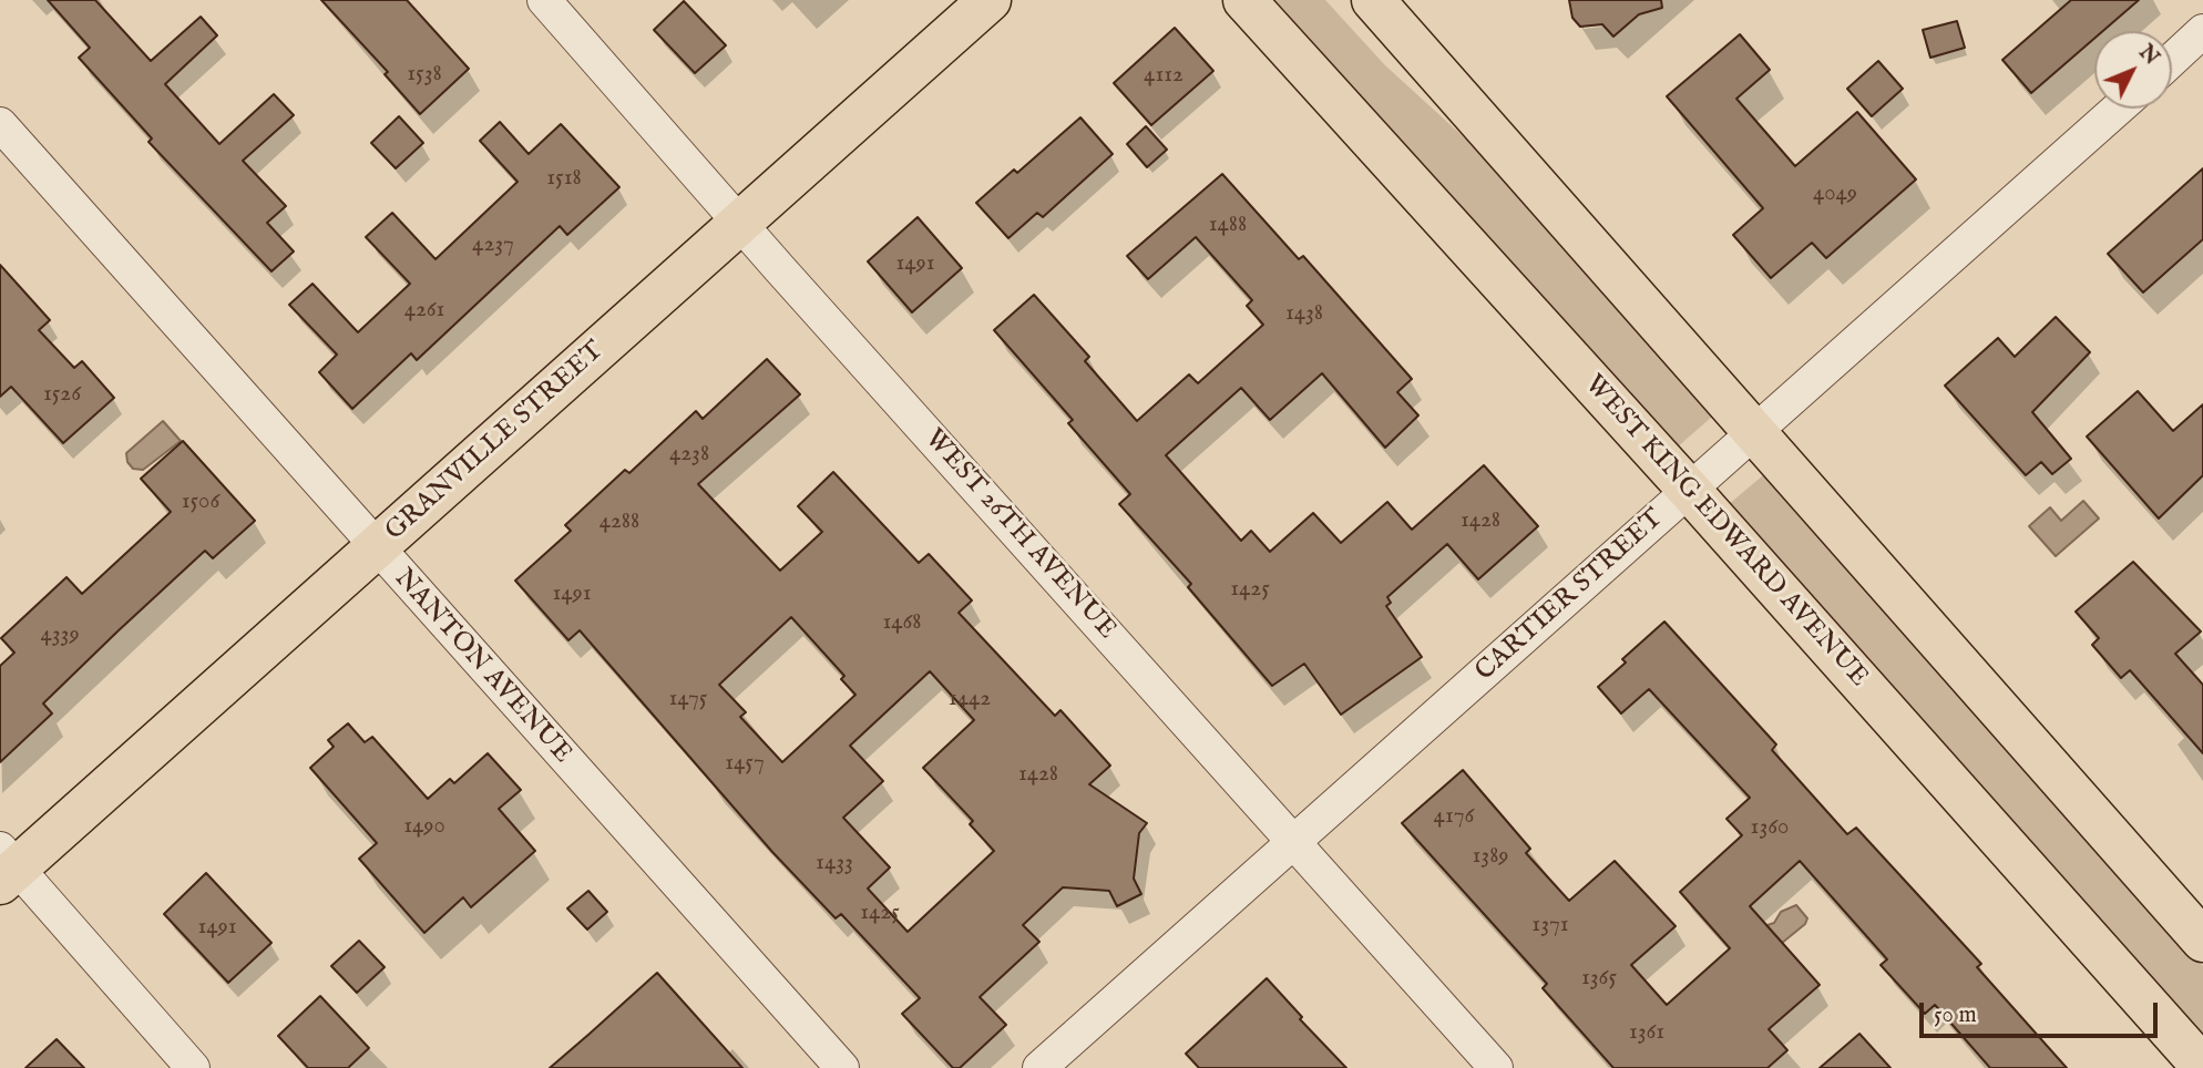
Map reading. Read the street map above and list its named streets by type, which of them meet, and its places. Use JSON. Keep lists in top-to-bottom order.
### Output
{
  "streets": {
    "main road": ["GRANVILLE STREET", "WEST KING EDWARD AVENUE"],
    "street": ["WEST 26TH AVENUE", "CARTIER STREET", "NANTON AVENUE"]
  },
  "crossings": [
    ["GRANVILLE STREET", "WEST 26TH AVENUE"],
    ["GRANVILLE STREET", "NANTON AVENUE"],
    ["WEST KING EDWARD AVENUE", "CARTIER STREET"],
    ["WEST 26TH AVENUE", "CARTIER STREET"]
  ],
  "house_numbers": [
    "1538",
    "4112",
    "1518",
    "4049",
    "1488",
    "4237",
    "1491",
    "4261",
    "1438",
    "1526",
    "4238",
    "1506",
    "1428",
    "4288",
    "1425",
    "1491",
    "1468",
    "4339",
    "1475",
    "1442",
    "1457",
    "1428",
    "4176",
    "1490",
    "1360",
    "1389",
    "1433",
    "1425",
    "1371",
    "1491",
    "1365",
    "1361"
  ],
  "scale_bar": "50 m",
  "north": "top right"
}
